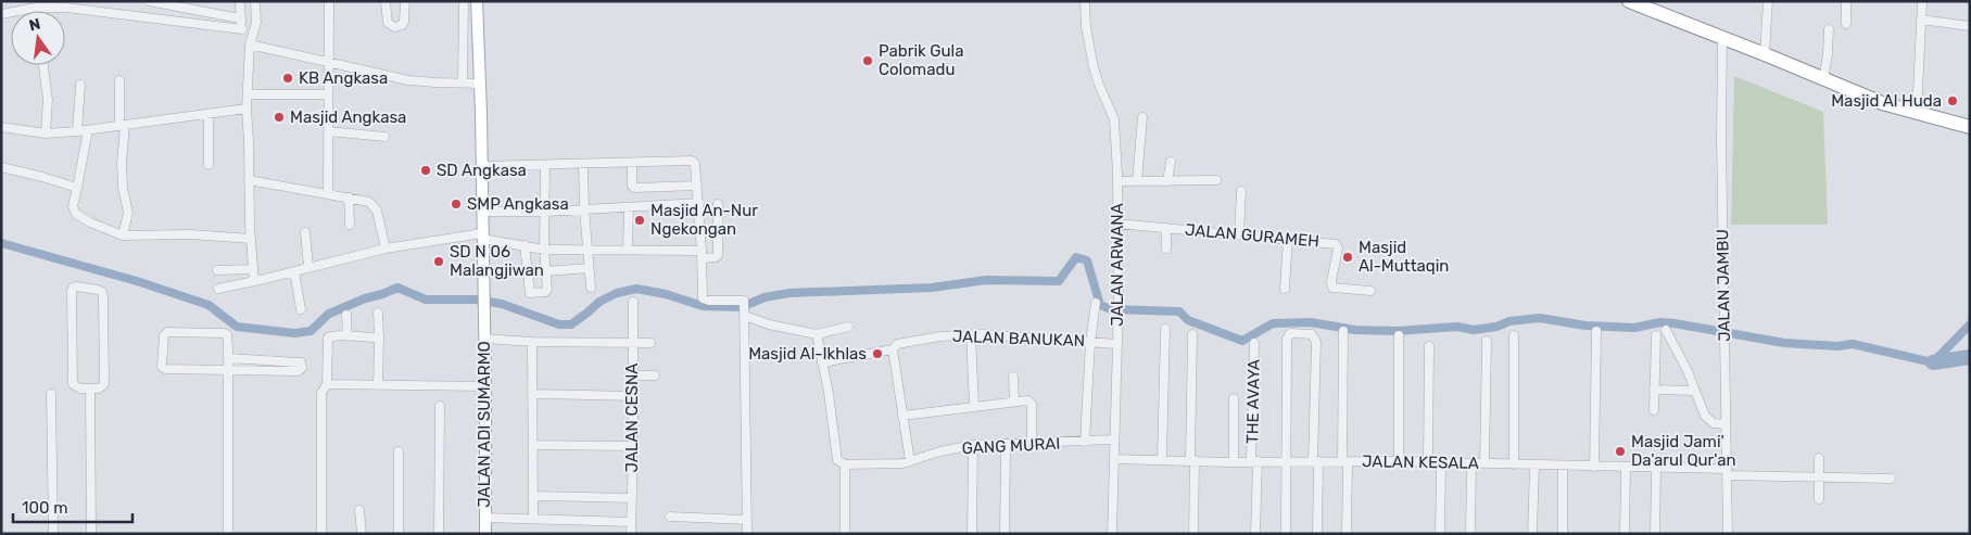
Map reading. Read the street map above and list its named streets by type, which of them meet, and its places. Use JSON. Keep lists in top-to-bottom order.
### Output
{
  "streets": {
    "main road": ["JALAN ADI SUMARMO"],
    "street": [
      "JALAN GURAMEH",
      "JALAN ARWANA",
      "JALAN JAMBU",
      "JALAN BANUKAN",
      "THE AVAYA",
      "JALAN CESNA",
      "GANG MURAI",
      "JALAN KESALA"
    ]
  },
  "crossings": [
    ["JALAN GURAMEH", "JALAN ARWANA"],
    ["JALAN ARWANA", "JALAN BANUKAN"],
    ["JALAN ARWANA", "GANG MURAI"],
    ["JALAN ARWANA", "JALAN KESALA"],
    ["JALAN JAMBU", "JALAN KESALA"],
    ["THE AVAYA", "JALAN KESALA"]
  ],
  "places": [
    "Pabrik Gula Colomadu",
    "KB Angkasa",
    "Masjid Al Huda",
    "Masjid Angkasa",
    "SD Angkasa",
    "SMP Angkasa",
    "Masjid An-Nur Ngekongan",
    "Masjid Al-Muttaqin",
    "SD N 06 Malangjiwan",
    "Masjid Al-Ikhlas",
    "Masjid Jami' Da'arul Qur'an"
  ],
  "scale_bar": "100 m",
  "north": "top"
}
